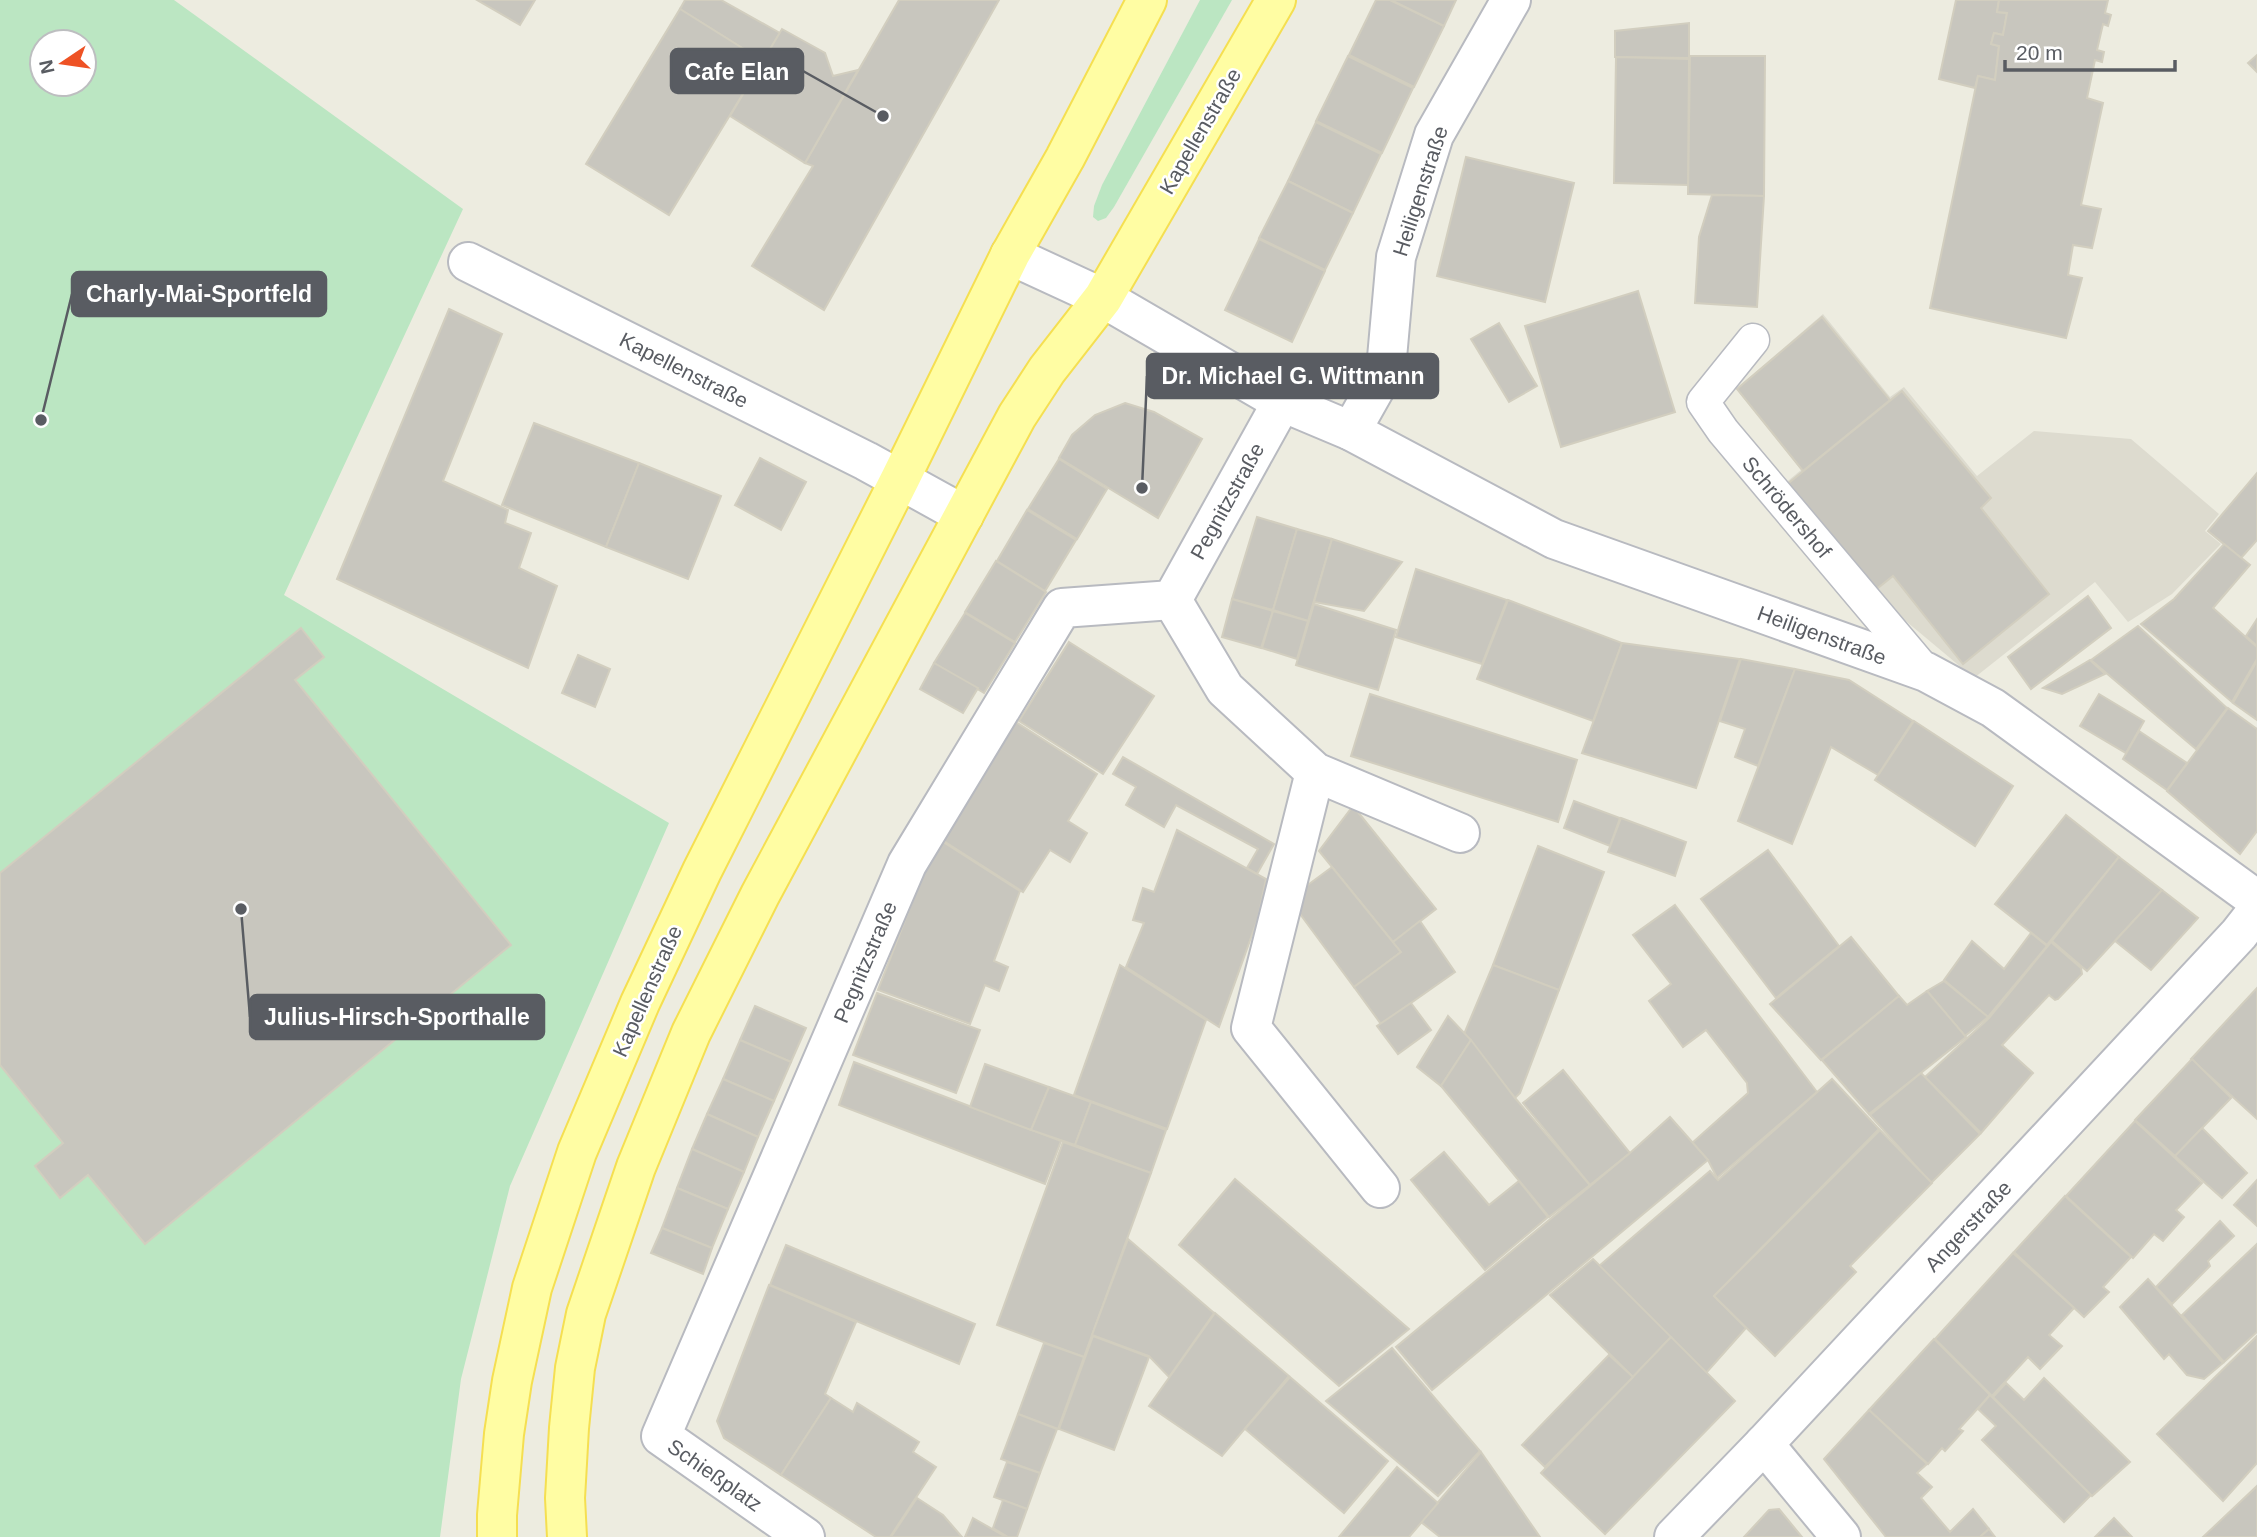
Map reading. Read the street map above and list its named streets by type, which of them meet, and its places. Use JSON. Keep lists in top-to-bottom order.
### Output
{
  "streets": {
    "main road": ["Kapellenstraße"],
    "street": [
      "Heiligenstraße",
      "Pegnitzstraße",
      "Angerstraße",
      "Schießplatz"
    ],
    "lane": ["Schrödershof"]
  },
  "crossings": [
    ["Kapellenstraße", "Heiligenstraße"],
    ["Heiligenstraße", "Pegnitzstraße"],
    ["Heiligenstraße", "Schrödershof"],
    ["Pegnitzstraße", "Schießplatz"]
  ],
  "places": [
    "Cafe Elan",
    "Charly-Mai-Sportfeld",
    "Dr. Michael G. Wittmann",
    "Julius-Hirsch-Sporthalle"
  ],
  "scale_bar": "20 m",
  "north": "left"
}
